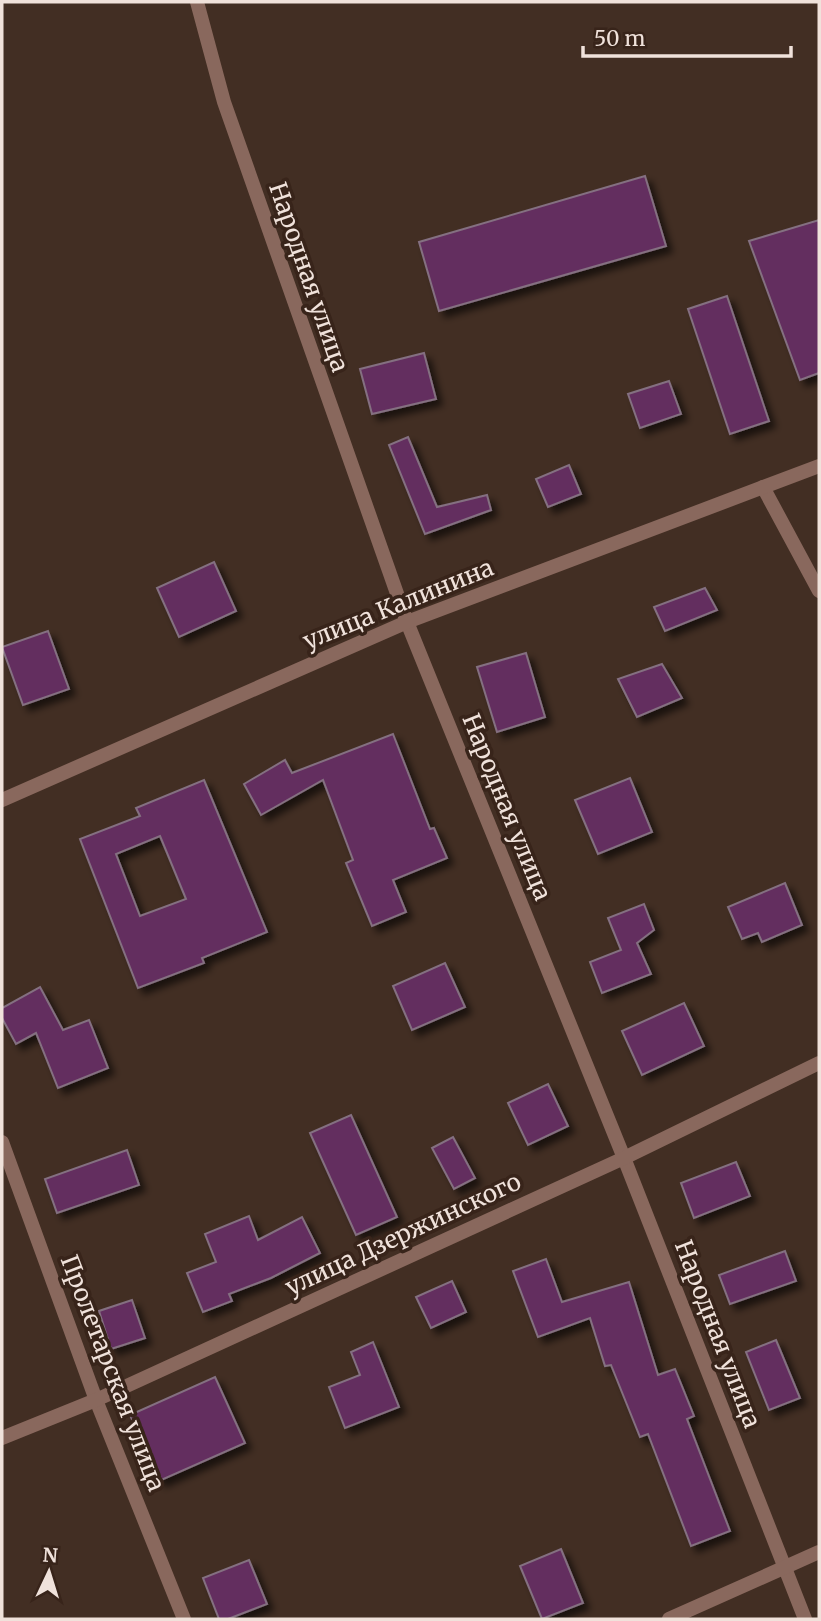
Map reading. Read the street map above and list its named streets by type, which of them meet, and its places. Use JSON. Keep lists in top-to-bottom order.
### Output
{
  "streets": {
    "street": [
      "Народная улица",
      "улица Калинина",
      "улица Дзержинского",
      "Пролетарская улица"
    ]
  },
  "crossings": [
    ["Народная улица", "улица Калинина"],
    ["Народная улица", "улица Дзержинского"],
    ["улица Дзержинского", "Пролетарская улица"]
  ],
  "scale_bar": "50 m",
  "north": "top"
}
